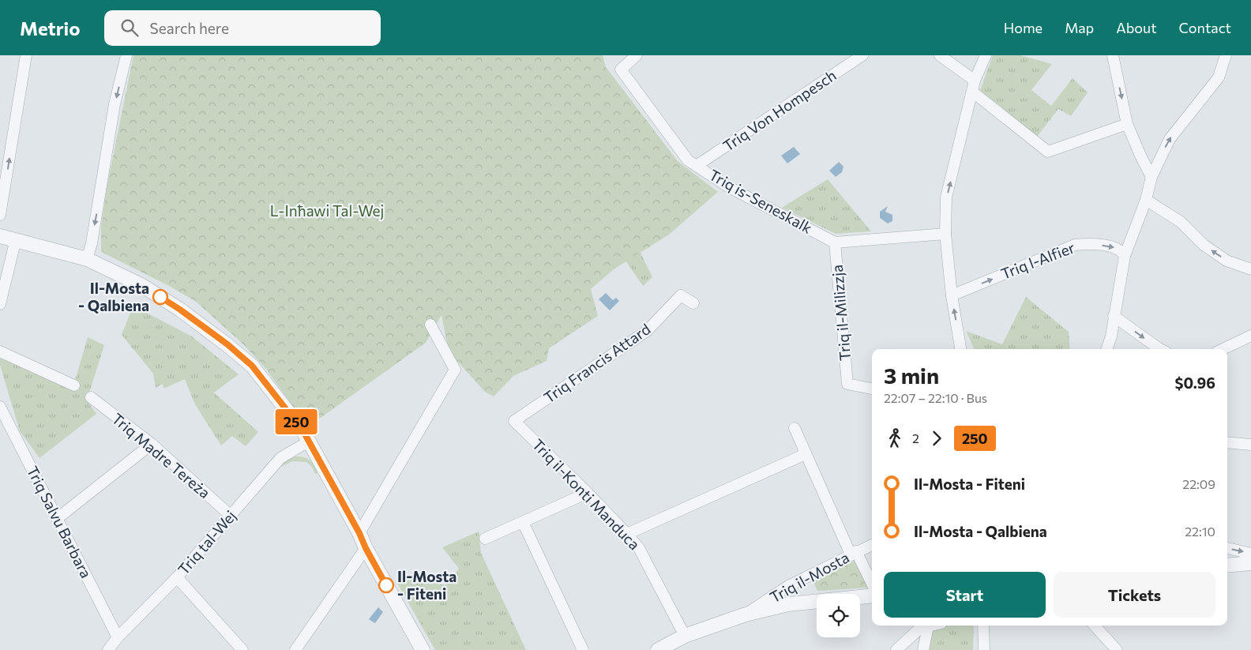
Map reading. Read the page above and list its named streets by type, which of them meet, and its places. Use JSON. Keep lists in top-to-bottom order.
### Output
{
  "streets": {
    "street": [
      "Triq Von Hompesch",
      "Triq is-Seneskalk",
      "Triq l-Alfier",
      "Triq il-Milizzja",
      "Triq Francis Attard",
      "Triq Madre Tereża",
      "Triq il-Konti Manduca",
      "Triq Salvu Barbara",
      "Triq tal-Wej",
      "Triq il-Mosta"
    ]
  },
  "crossings": [
    ["Triq Von Hompesch", "Triq is-Seneskalk"],
    ["Triq is-Seneskalk", "Triq il-Milizzja"],
    ["Triq Francis Attard", "Triq il-Konti Manduca"],
    ["Triq Madre Tereża", "Triq tal-Wej"],
    ["Triq Salvu Barbara", "Triq tal-Wej"]
  ],
  "one_way": ["Triq l-Alfier"],
  "parks": ["L-Inħawi Tal-Wej"],
  "places": ["Il-Mosta - Qalbiena", "Il-Mosta - Fiteni"],
  "lines": ["bus line 250"],
  "page": {
    "header": "Metrio",
    "search": "Search here",
    "nav": [
      "Home",
      "Map",
      "About",
      "Contact"
    ],
    "on_map": "250",
    "heading": ["3 min", "22:07 – 22:10 · Bus", "$0.96"],
    "legs": ["2", "250"],
    "list": [
      {
        "name": "Il-Mosta - Fiteni",
        "value": "22:09"
      },
      {
        "name": "Il-Mosta - Qalbiena",
        "value": "22:10"
      }
    ],
    "buttons": ["Start", "Tickets"]
  }
}
